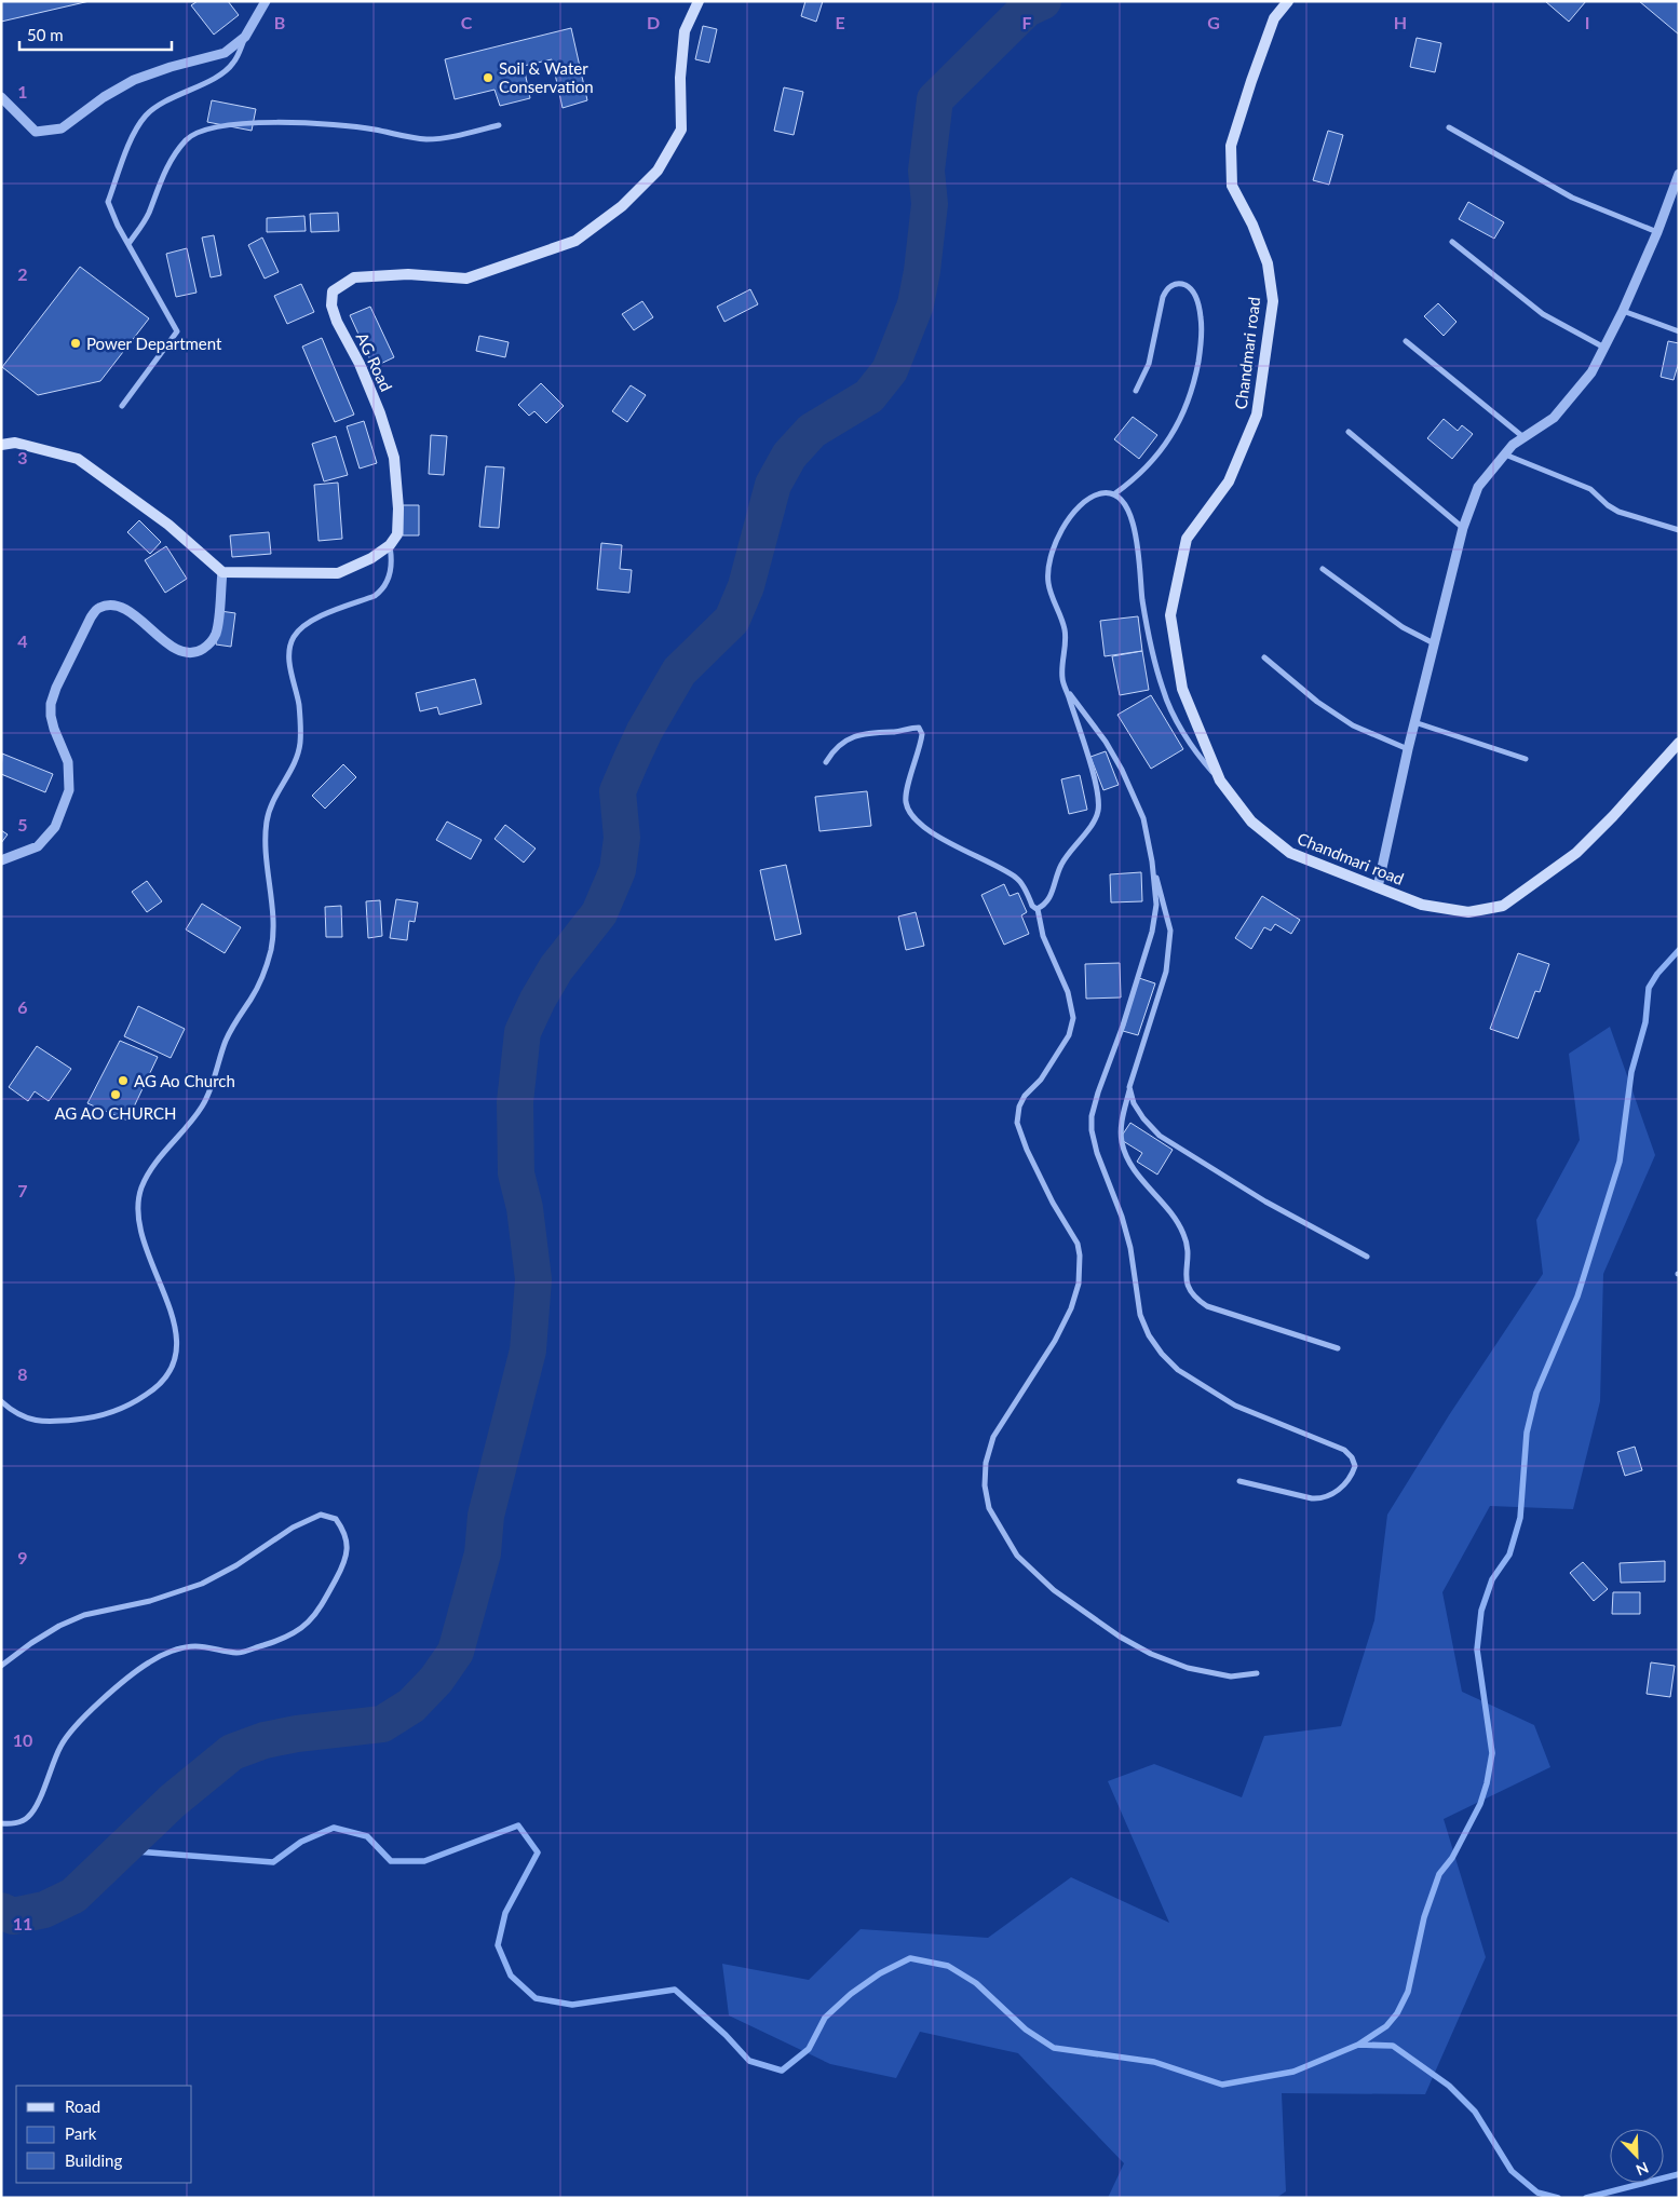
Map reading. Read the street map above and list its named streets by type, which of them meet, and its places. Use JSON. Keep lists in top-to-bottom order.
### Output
{
  "streets": {
    "main road": ["Chandmari road", "AG Road"]
  },
  "places": [
    "Soil & Water Conservation",
    "Power Department",
    "AG Ao Church",
    "AG AO CHURCH"
  ],
  "legend": ["Road", "Park", "Building"],
  "scale_bar": "50 m",
  "north": "bottom right",
  "grid": {
    "columns": [
      "B",
      "C",
      "D",
      "E",
      "F",
      "G",
      "H",
      "I"
    ],
    "rows": [
      "1",
      "2",
      "3",
      "4",
      "5",
      "6",
      "7",
      "8",
      "9",
      "10",
      "11"
    ]
  }
}
